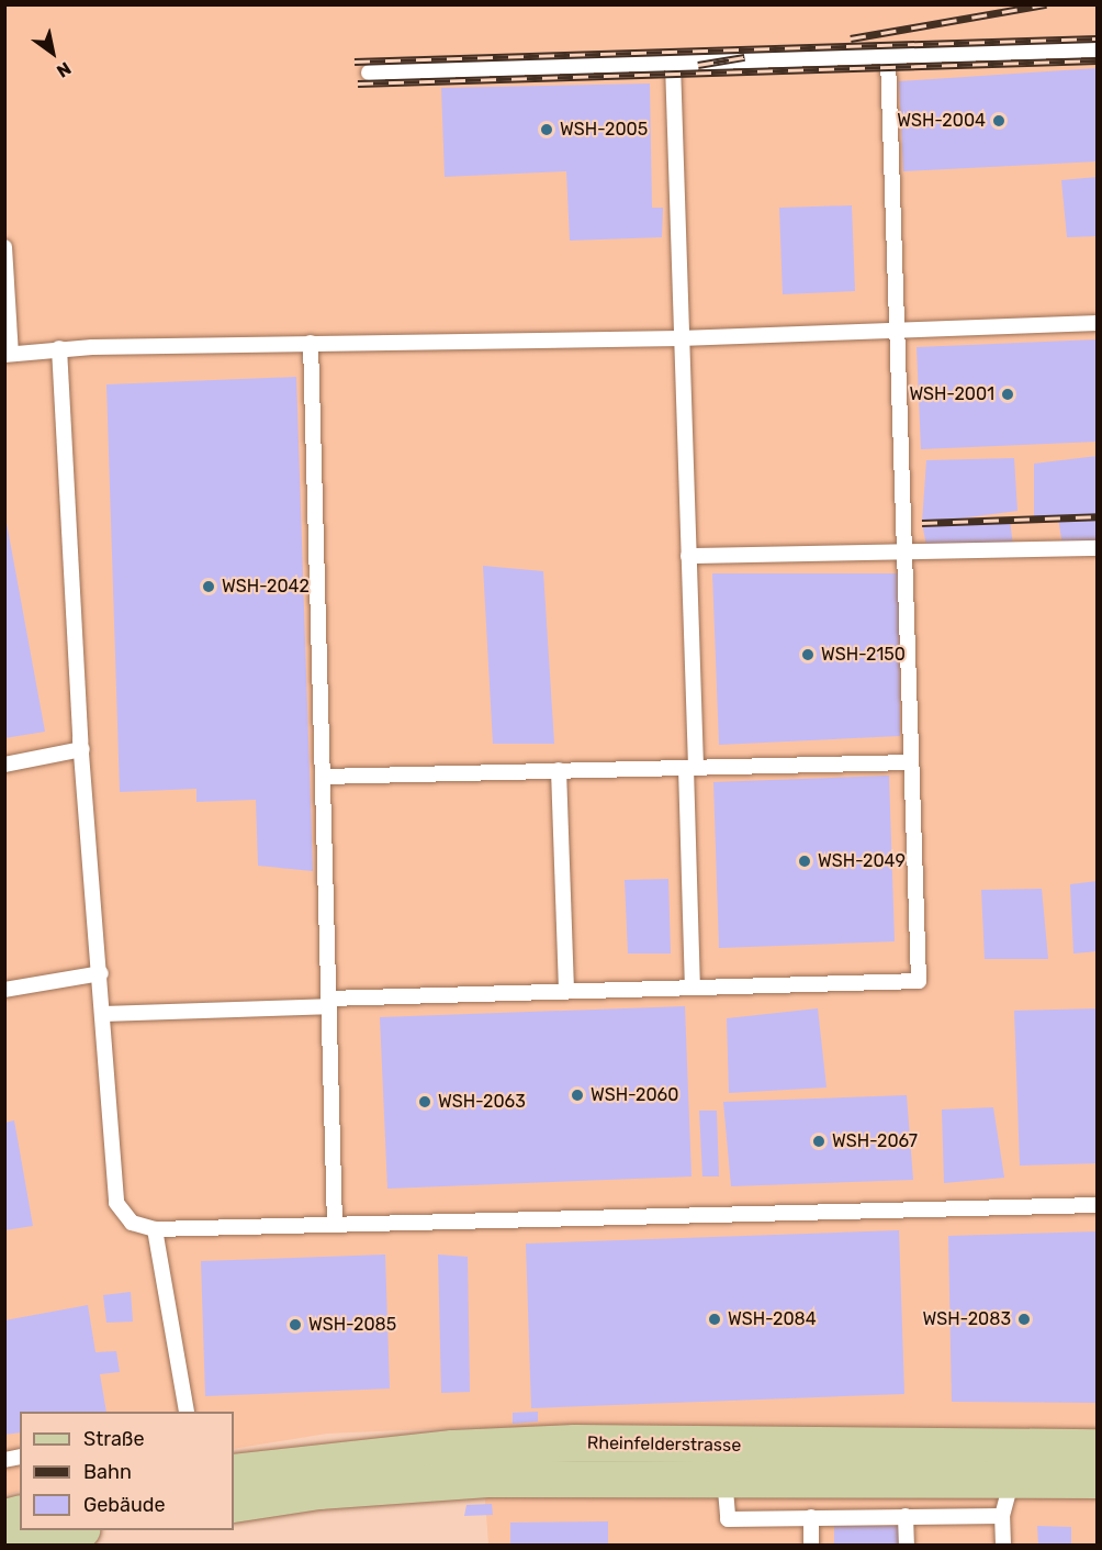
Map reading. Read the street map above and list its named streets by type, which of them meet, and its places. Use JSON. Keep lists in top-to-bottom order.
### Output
{
  "streets": {
    "main road": ["Rheinfelderstrasse"]
  },
  "places": [
    "WSH-2004",
    "WSH-2005",
    "WSH-2001",
    "WSH-2042",
    "WSH-2150",
    "WSH-2049",
    "WSH-2060",
    "WSH-2063",
    "WSH-2067",
    "WSH-2084",
    "WSH-2083",
    "WSH-2085"
  ],
  "legend": ["Straße", "Bahn", "Gebäude"],
  "north": "bottom right"
}
